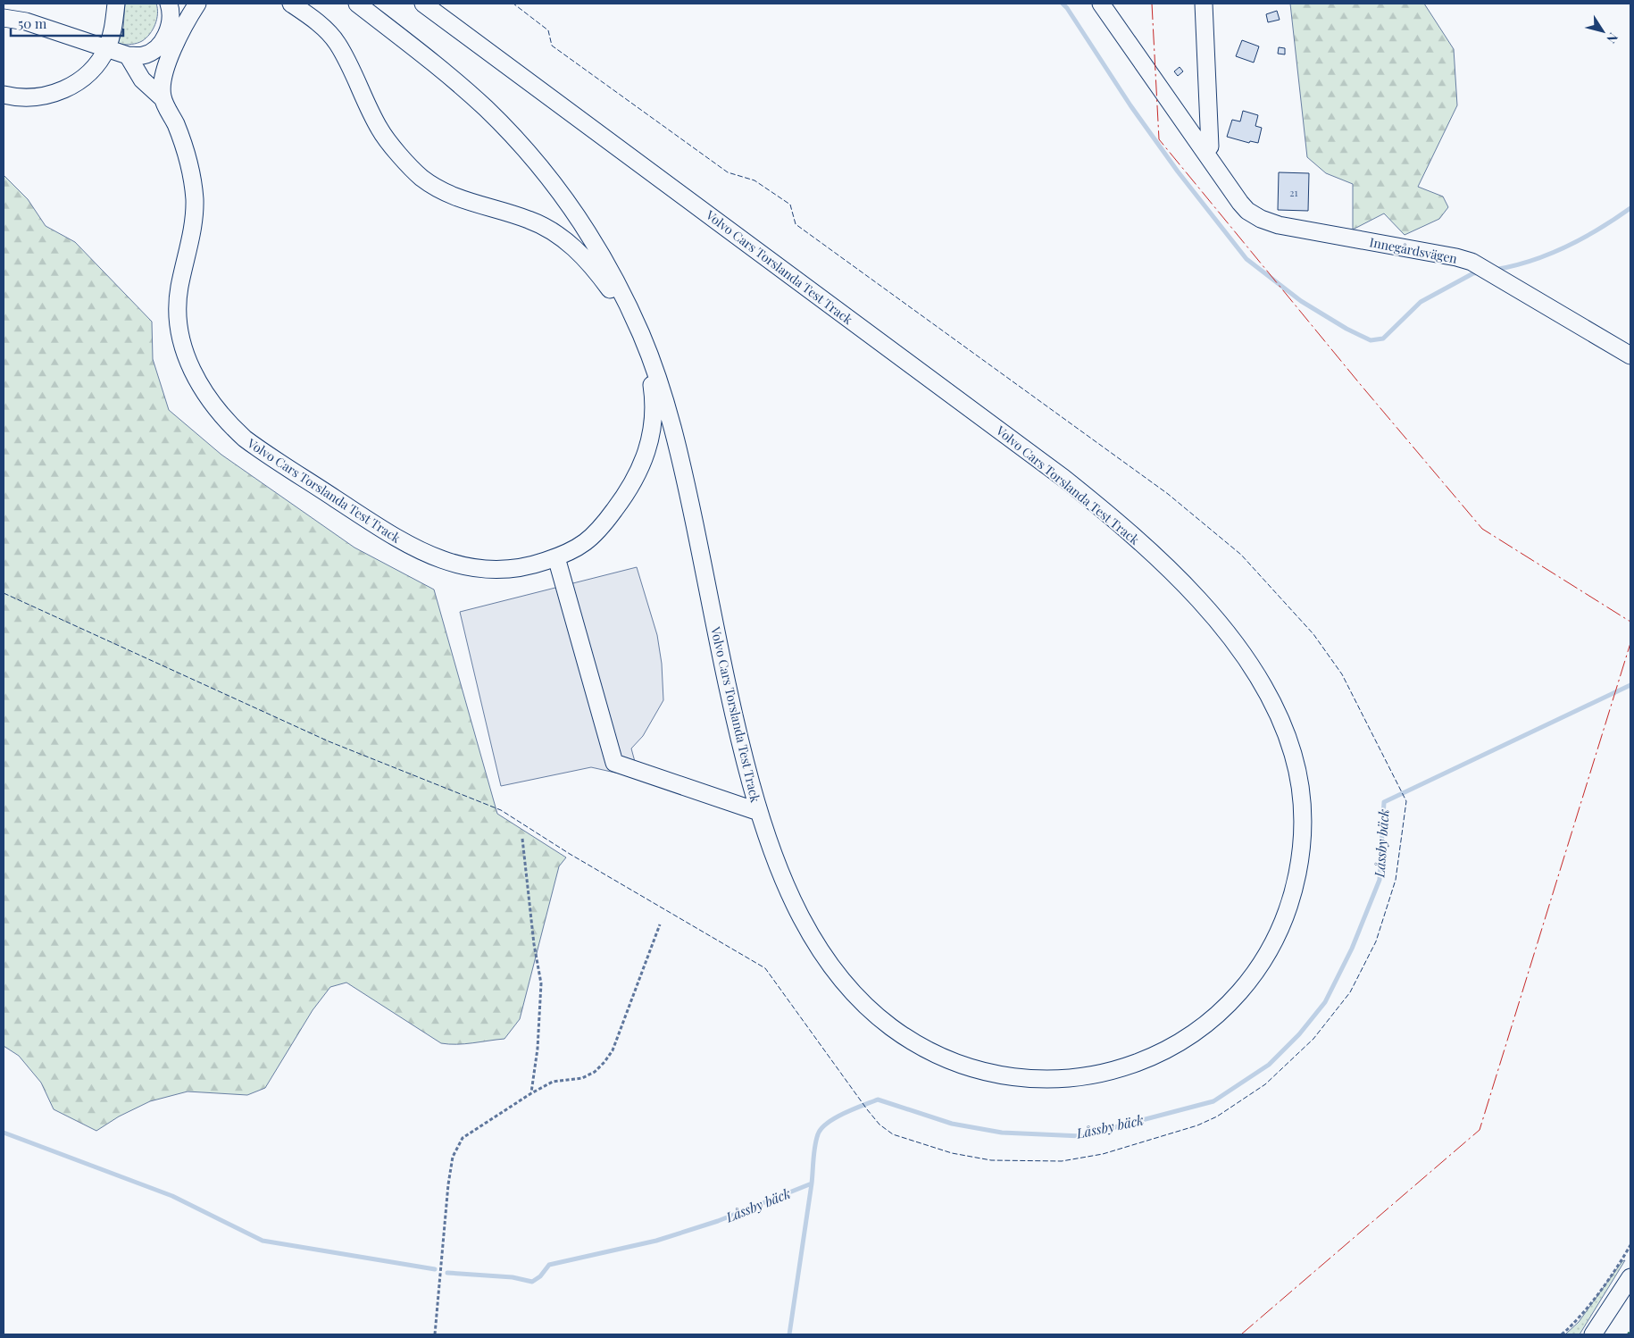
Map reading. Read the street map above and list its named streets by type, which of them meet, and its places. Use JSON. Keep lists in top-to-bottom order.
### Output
{
  "streets": {
    "street": ["Innegårdsvägen", "Volvo Cars Torslanda Test Track"]
  },
  "water": ["Låssby bäck"],
  "house_numbers": ["21"],
  "scale_bar": "50 m",
  "north": "bottom right"
}
